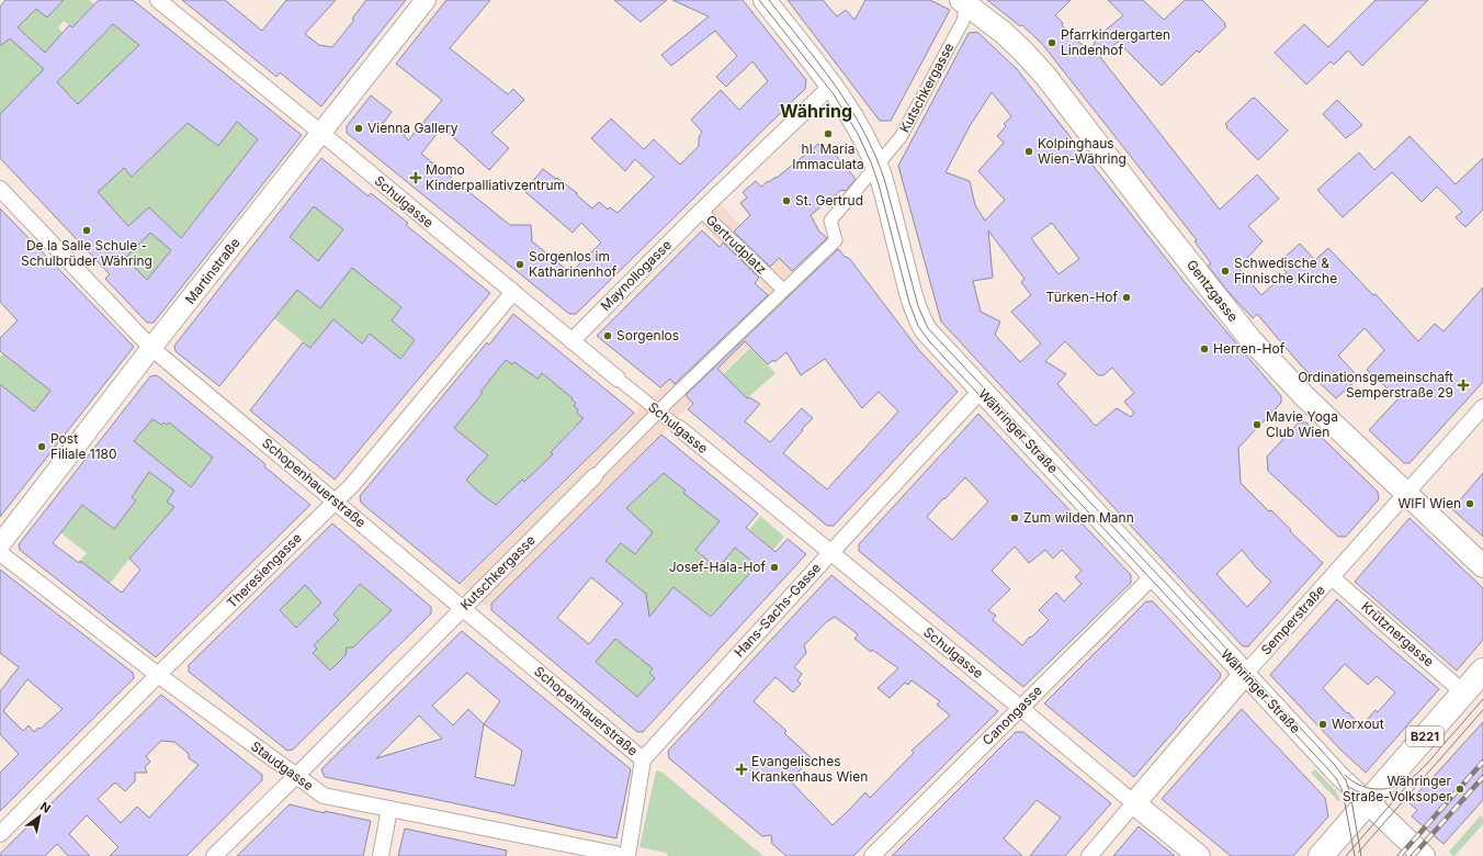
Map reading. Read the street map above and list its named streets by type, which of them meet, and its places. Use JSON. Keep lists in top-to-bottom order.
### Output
{
  "streets": {
    "main road": [
      "Schulgasse",
      "Gentzgasse",
      "Währinger Straße",
      "Semperstraße",
      "B221"
    ],
    "street": [
      "Kutschkergasse",
      "Gertrudplatz",
      "Martinstraße",
      "Maynollogasse",
      "Schopenhauerstraße",
      "Theresiengasse",
      "Hans-Sachs-Gasse",
      "Krütznergasse",
      "Canongasse",
      "Staudgasse"
    ]
  },
  "crossings": [
    ["Kutschkergasse", "Schulgasse"],
    ["Kutschkergasse", "Gertrudplatz"],
    ["Kutschkergasse", "Gentzgasse"],
    ["Kutschkergasse", "Währinger Straße"],
    ["Kutschkergasse", "Schopenhauerstraße"],
    ["Kutschkergasse", "Staudgasse"],
    ["Schulgasse", "Martinstraße"],
    ["Schulgasse", "Maynollogasse"],
    ["Schulgasse", "Theresiengasse"],
    ["Schulgasse", "Hans-Sachs-Gasse"],
    ["Schulgasse", "Semperstraße"],
    ["Schulgasse", "Canongasse"],
    ["Gertrudplatz", "Maynollogasse"],
    ["Gertrudplatz", "Währinger Straße"],
    ["Martinstraße", "Schopenhauerstraße"],
    ["Gentzgasse", "Semperstraße"],
    ["Währinger Straße", "Hans-Sachs-Gasse"],
    ["Währinger Straße", "Semperstraße"],
    ["Währinger Straße", "Canongasse"],
    ["Währinger Straße", "B221"],
    ["Schopenhauerstraße", "Theresiengasse"],
    ["Schopenhauerstraße", "Hans-Sachs-Gasse"],
    ["Theresiengasse", "Staudgasse"],
    ["Semperstraße", "Krütznergasse"],
    ["Krütznergasse", "B221"]
  ],
  "districts": ["Währing"],
  "places": {
    "other": [
      "Pfarrkindergarten Lindenhof",
      "Vienna Gallery",
      "hl. Maria Immaculata",
      "Kolpinghaus Wien-Währing",
      "St. Gertrud",
      "De la Salle Schule - Schulbrüder Währing",
      "Sorgenlos im Katharinenhof",
      "Schwedische & Finnische Kirche",
      "Türken-Hof",
      "Sorgenlos",
      "Herren-Hof",
      "Mavie Yoga Club Wien",
      "Post Filiale 1180",
      "WIFI Wien",
      "Zum wilden Mann",
      "Josef-Hala-Hof",
      "Worxout",
      "Währinger Straße-Volksoper"
    ],
    "health": ["Momo Kinderpalliativzentrum", "Ordinationsgemeinschaft Semperstraße 29", "Evangelisches Krankenhaus Wien"]
  },
  "north": "top right"
}
